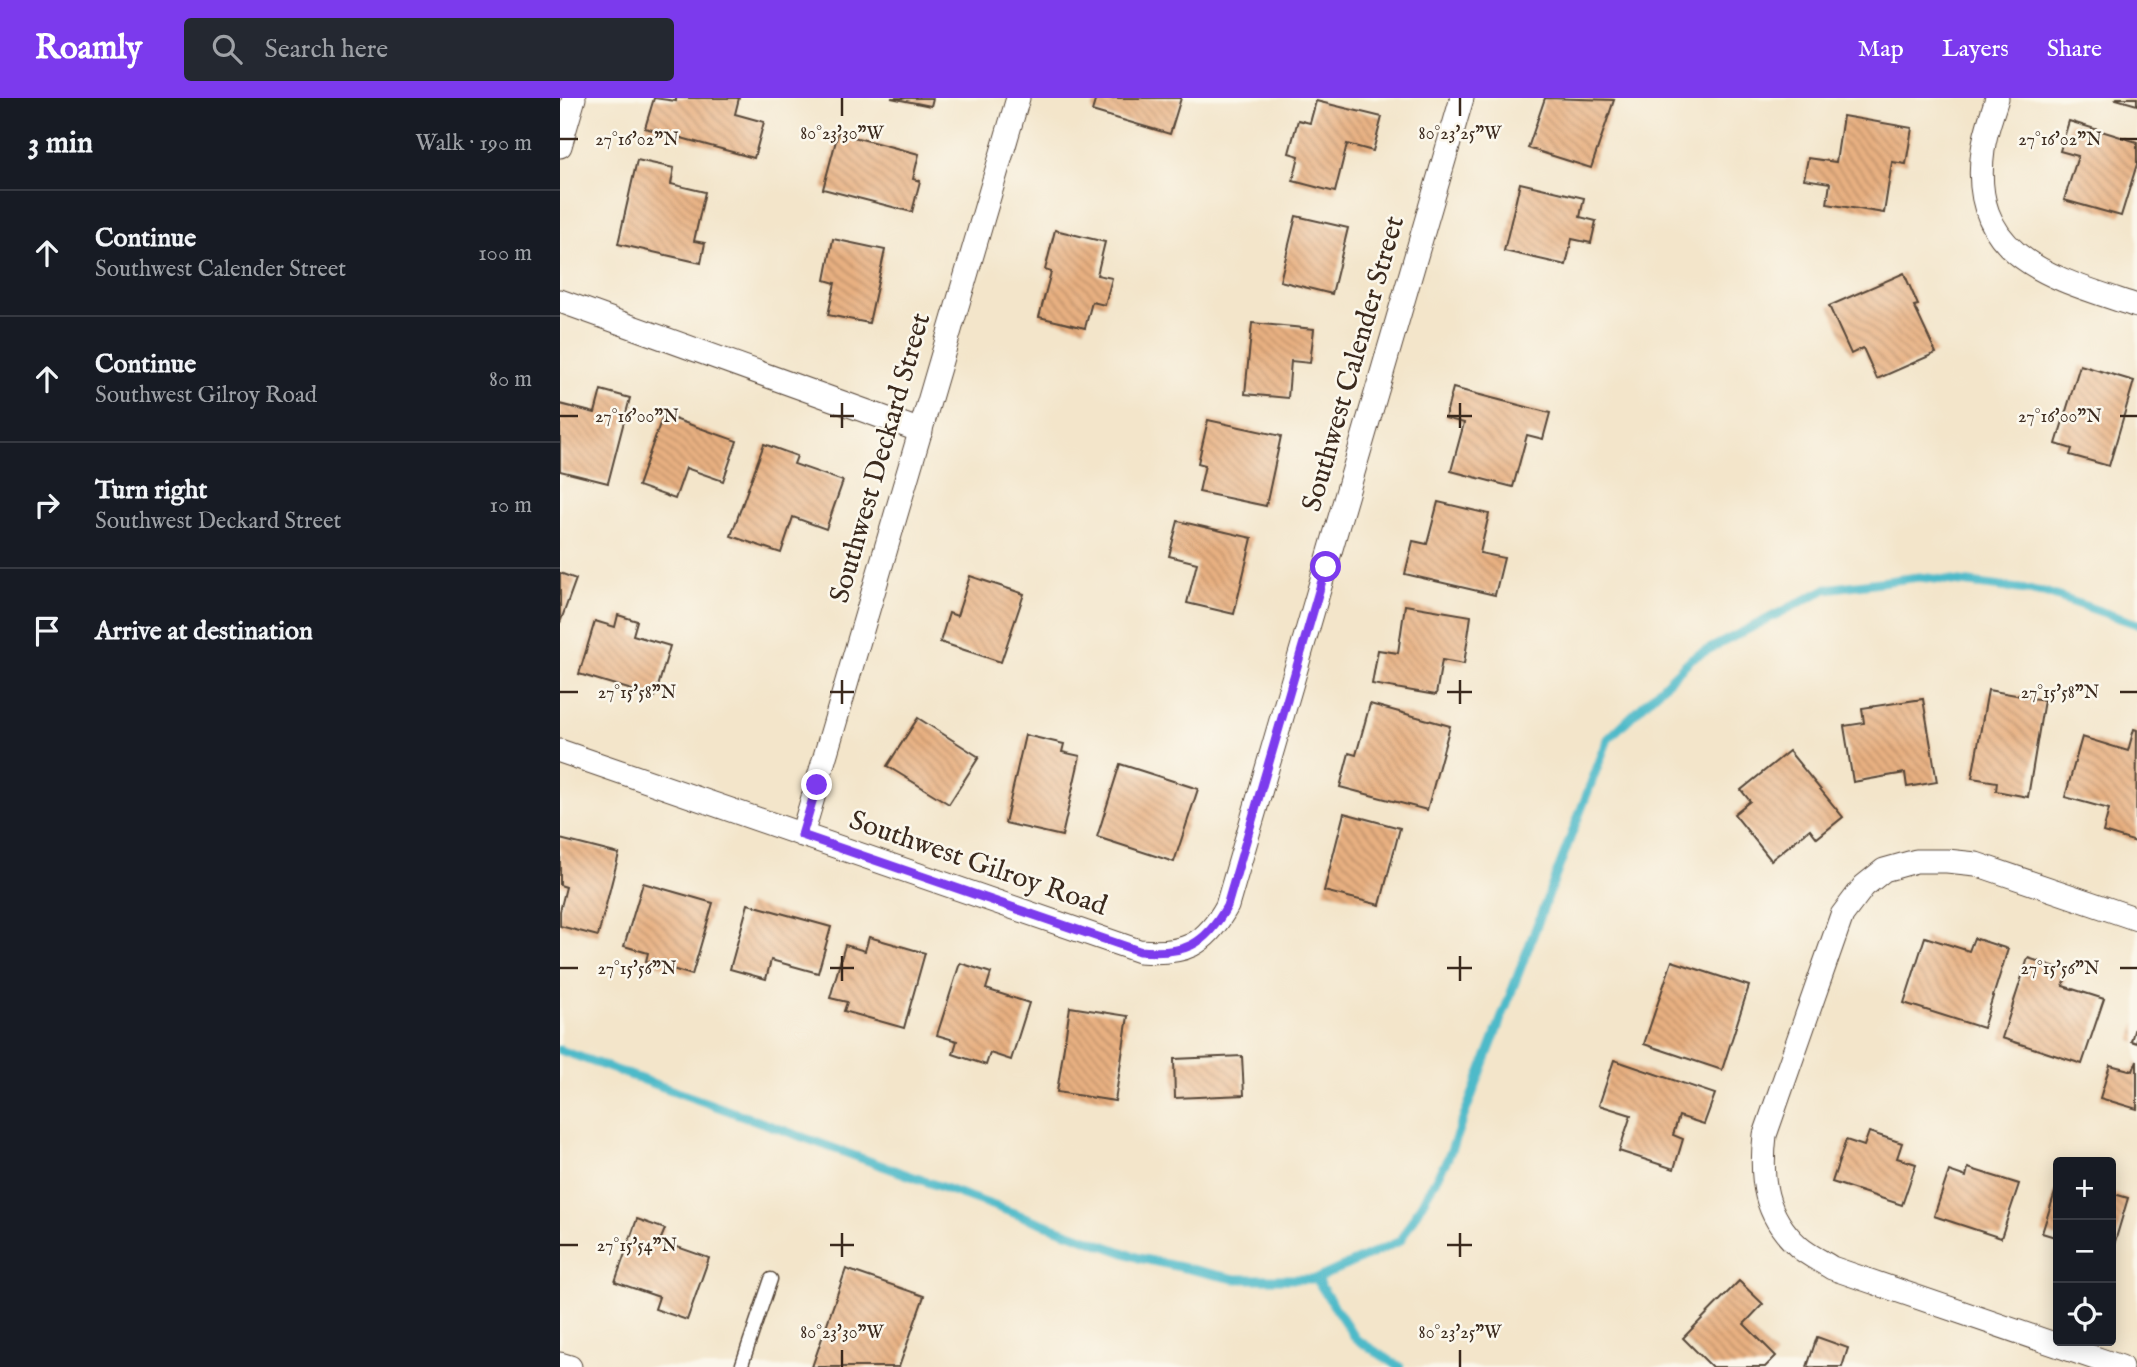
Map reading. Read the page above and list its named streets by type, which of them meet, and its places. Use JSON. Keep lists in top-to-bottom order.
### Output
{
  "streets": {
    "street": ["Southwest Calender Street", "Southwest Deckard Street", "Southwest Gilroy Road"]
  },
  "crossings": [
    ["Southwest Calender Street", "Southwest Gilroy Road"],
    ["Southwest Deckard Street", "Southwest Gilroy Road"]
  ],
  "page": {
    "header": "Roamly",
    "search": "Search here",
    "nav": ["Map", "Layers", "Share"],
    "heading": ["3 min", "Walk · 190 m"],
    "list": [
      ["Continue", "Southwest Calender Street", "100 m"],
      ["Continue", "Southwest Gilroy Road", "80 m"],
      ["Turn right", "Southwest Deckard Street", "10 m"],
      "Arrive at destination"
    ],
    "map_buttons": ["+", "−"]
  },
  "coordinates": [
    "80°23'30\"W",
    "80°23'25\"W",
    "27°16'02\"N",
    "27°16'00\"N",
    "27°15'58\"N",
    "27°15'56\"N",
    "27°15'54\"N"
  ]
}
